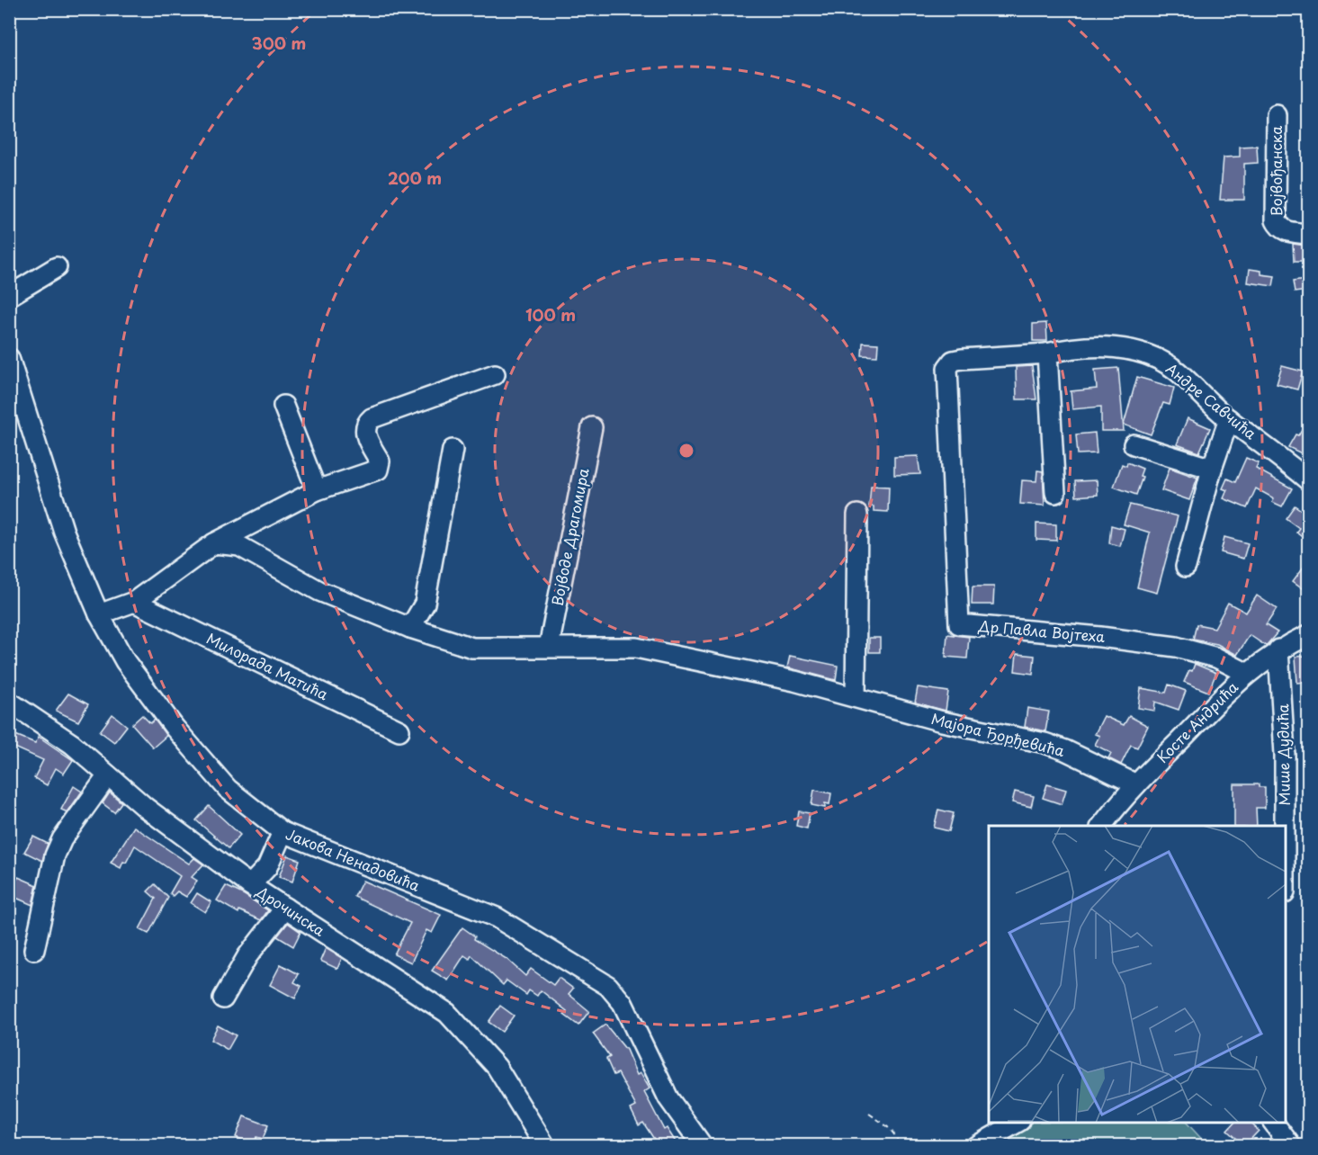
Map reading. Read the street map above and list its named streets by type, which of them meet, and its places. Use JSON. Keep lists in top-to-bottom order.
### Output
{
  "streets": {
    "street": [
      "Војвођанска",
      "Андре Савчића",
      "Војводе Драгомира",
      "Др Павла Војтеха",
      "Милорада Матића",
      "Косте Андрића",
      "Мајора Ђорђевића",
      "Мише Дудића",
      "Јакова Ненадовића",
      "Дрочинска"
    ]
  },
  "crossings": [
    ["Андре Савчића", "Др Павла Војтеха"],
    ["Војводе Драгомира", "Мајора Ђорђевића"],
    ["Др Павла Војтеха", "Косте Андрића"],
    ["Косте Андрића", "Мајора Ђорђевића"],
    ["Косте Андрића", "Мише Дудића"]
  ],
  "rings": ["300 m", "200 m", "100 m"]
}
